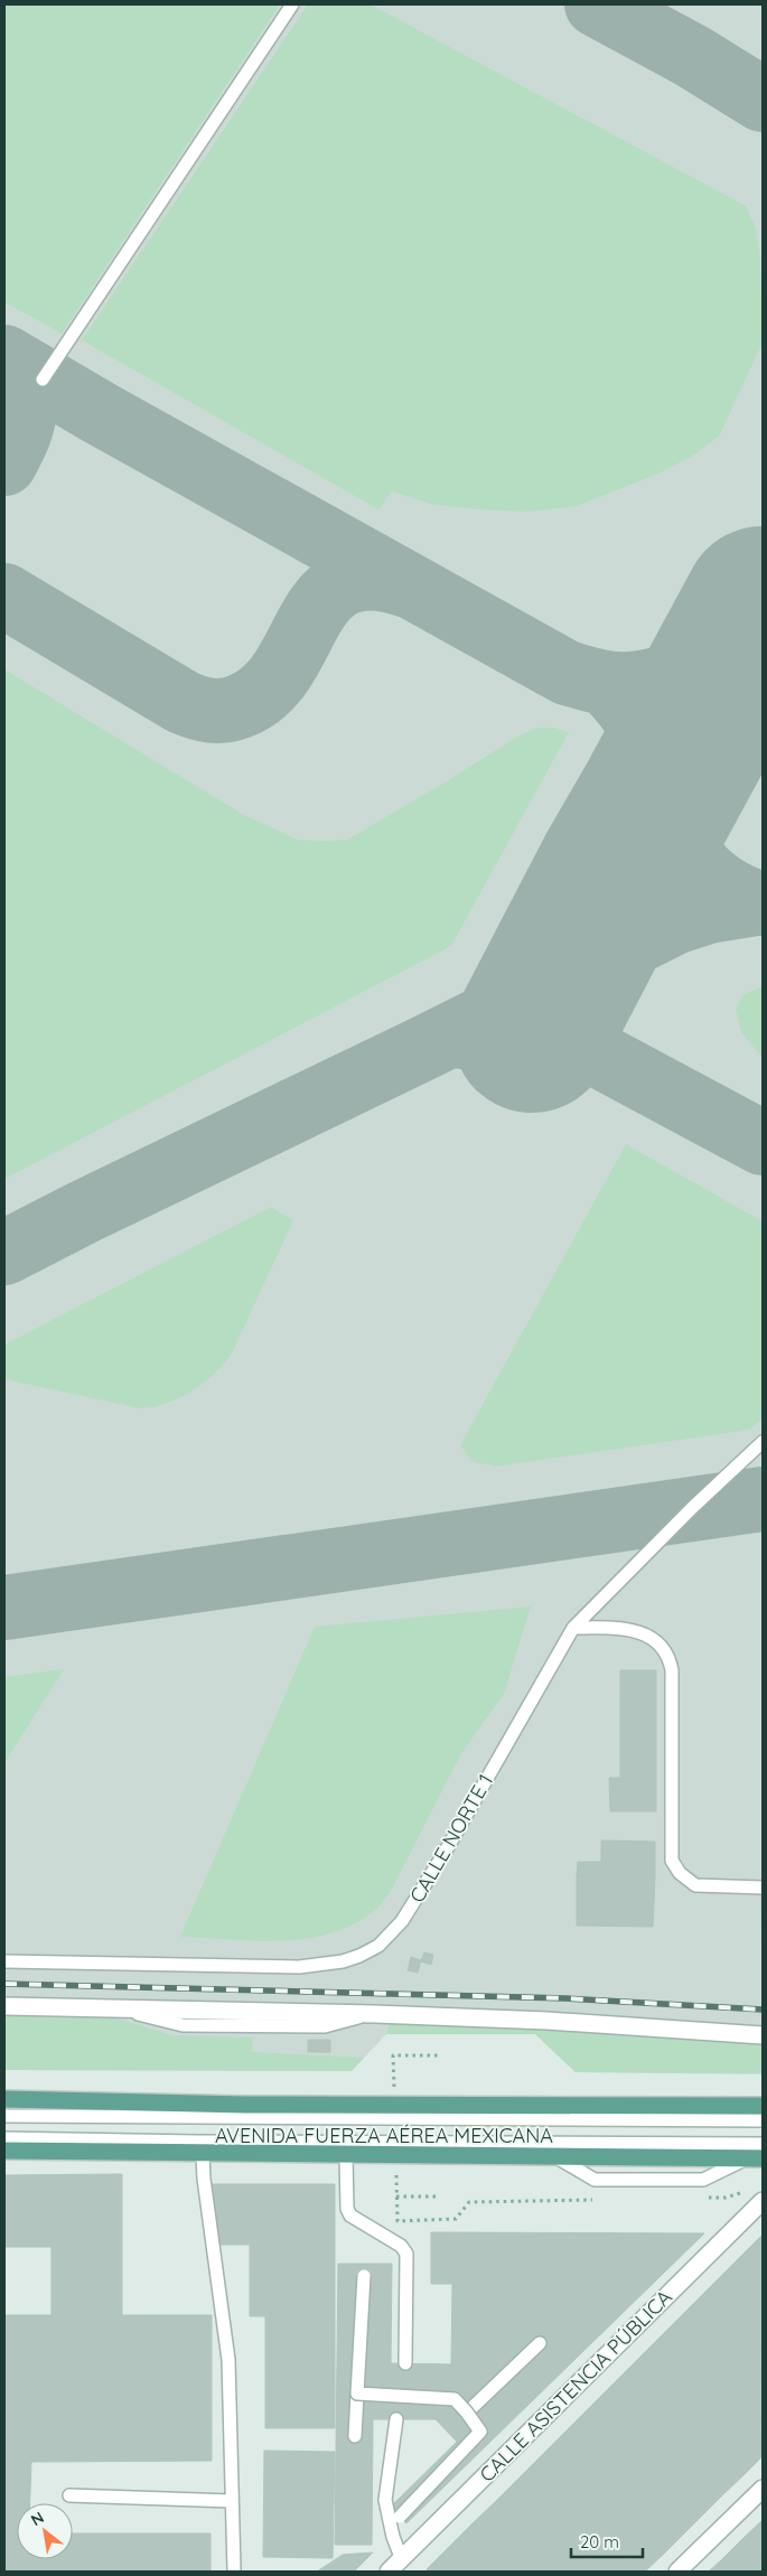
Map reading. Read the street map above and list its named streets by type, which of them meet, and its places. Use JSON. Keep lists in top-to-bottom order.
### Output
{
  "streets": {
    "main road": ["AVENIDA FUERZA AÉREA MEXICANA"],
    "street": ["CALLE ASISTENCIA PÚBLICA"],
    "lane": ["CALLE NORTE 1"]
  },
  "scale_bar": "20 m",
  "north": "top left"
}
